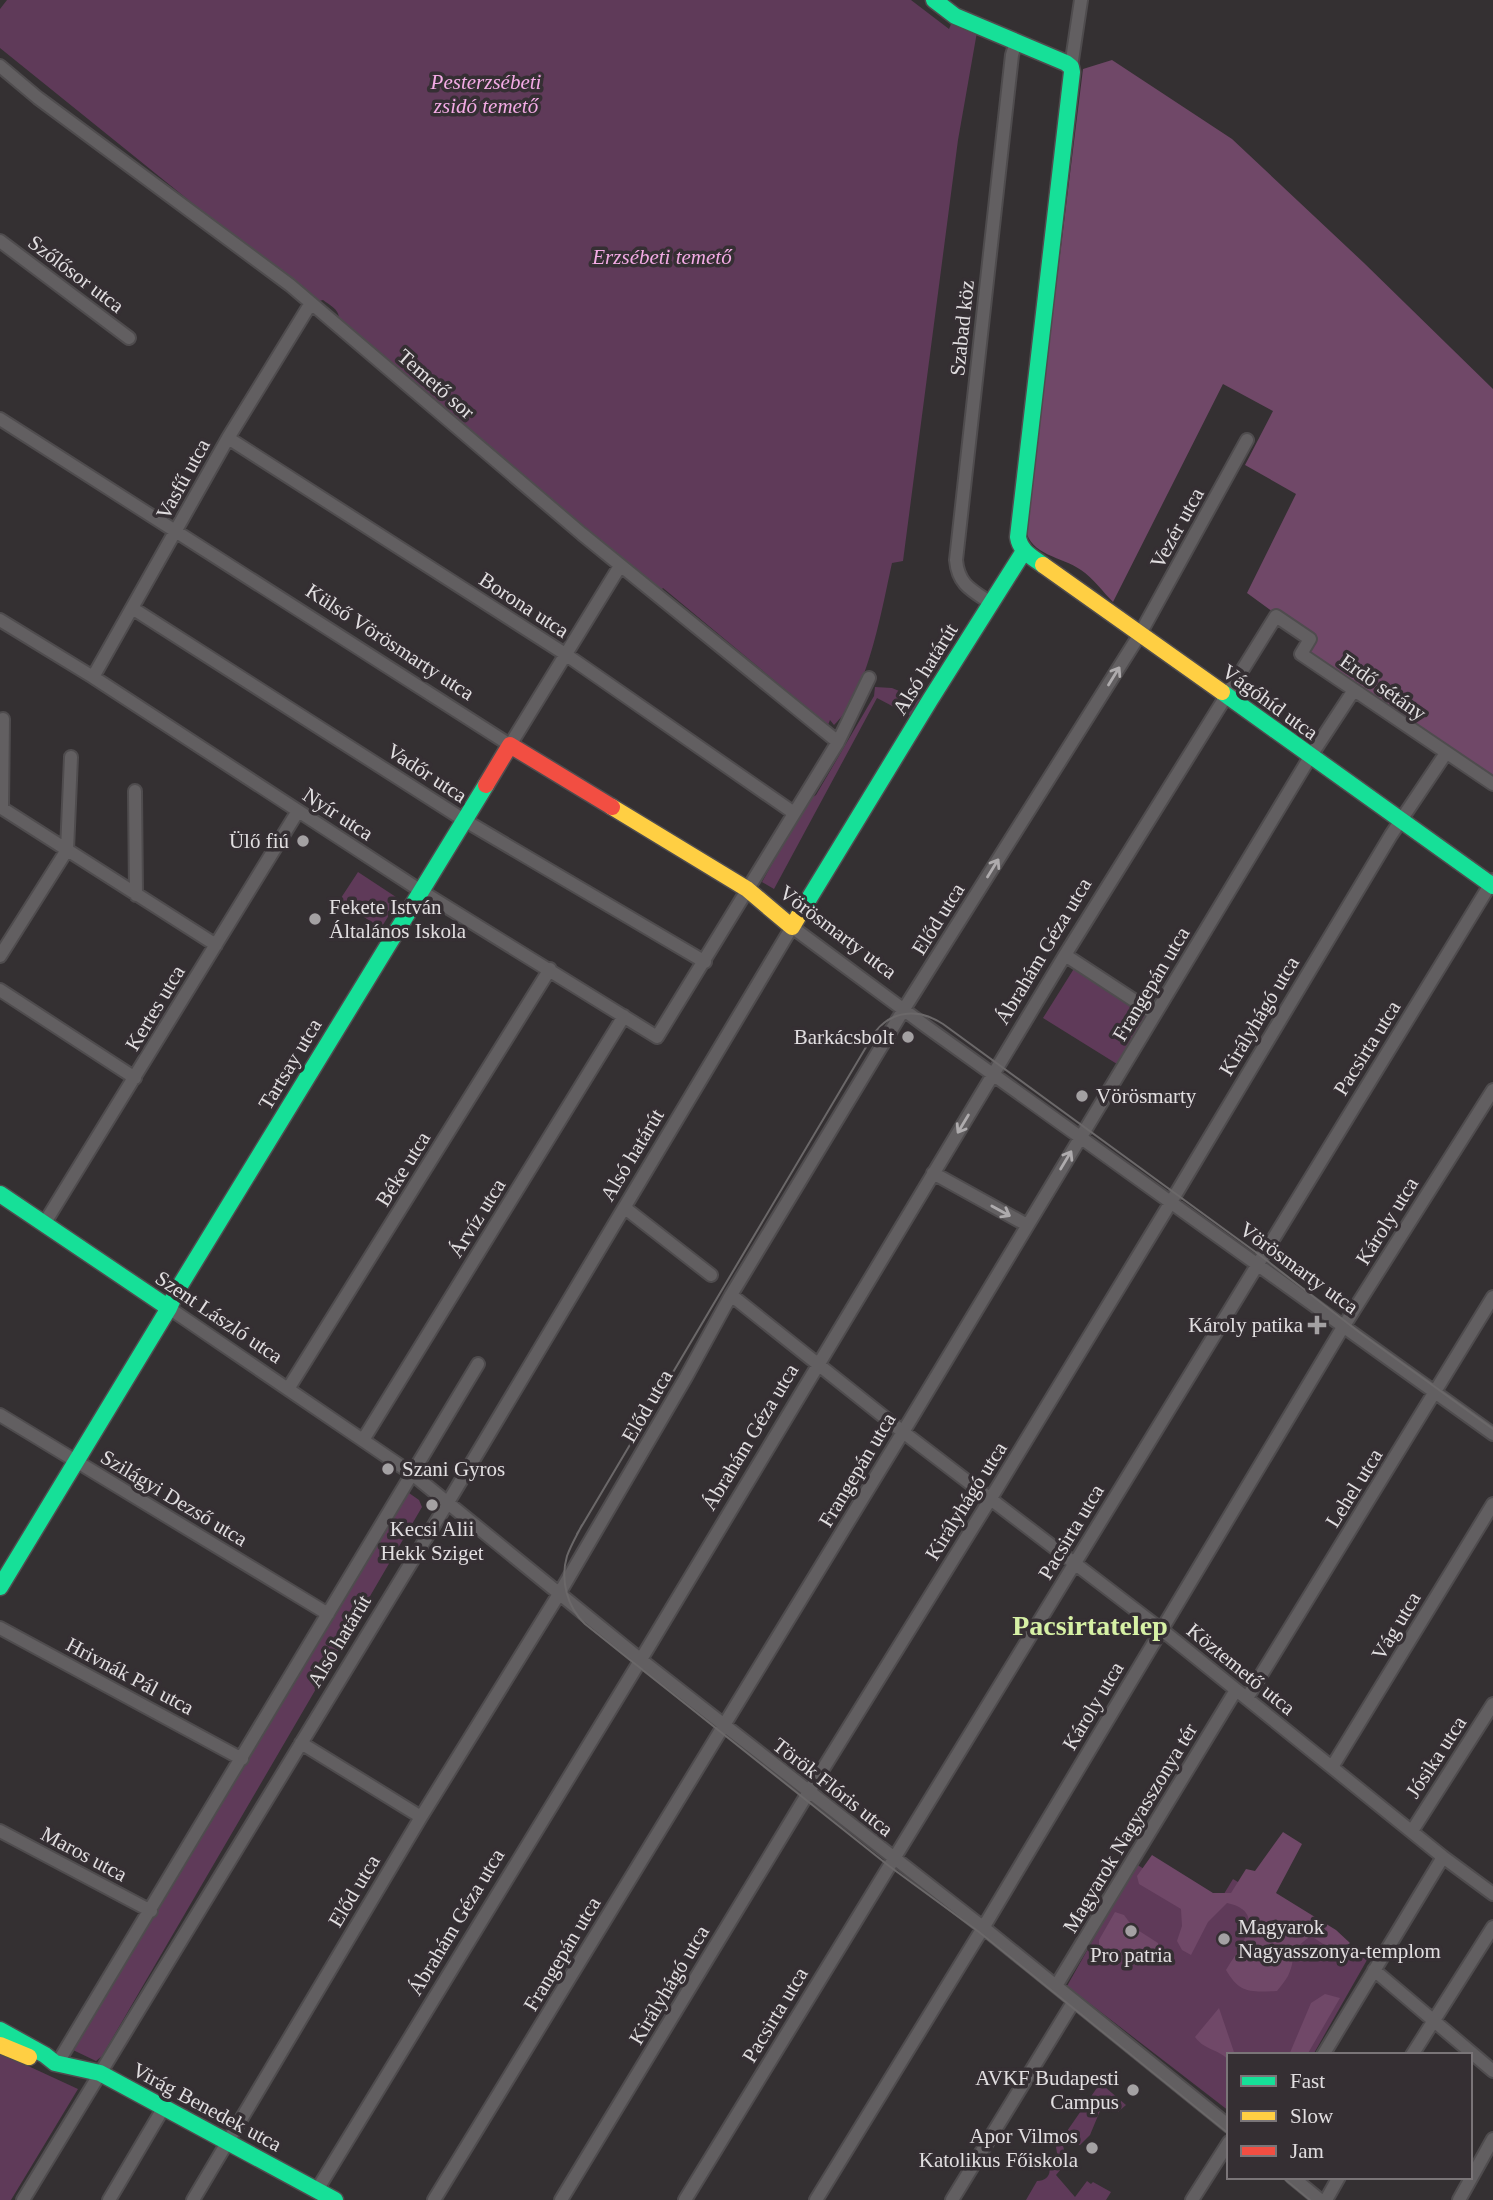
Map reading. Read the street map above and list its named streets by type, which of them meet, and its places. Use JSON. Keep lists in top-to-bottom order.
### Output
{
  "streets": {
    "street": [
      "Szőlősor utca",
      "Szabad köz",
      "Temető sor",
      "Vasfű utca",
      "Vezér utca",
      "Borona utca",
      "Külső Vörösmarty utca",
      "Alsó határút",
      "Erdő sétány",
      "Vágóhíd utca",
      "Vadőr utca",
      "Nyír utca",
      "Előd utca",
      "Vörösmarty utca",
      "Ábrahám Géza utca",
      "Frangepán utca",
      "Kertes utca",
      "Királyhágó utca",
      "Pacsirta utca",
      "Tartsay utca",
      "Béke utca",
      "Árvíz utca",
      "Károly utca",
      "Szent László utca",
      "Lehel utca",
      "Szilágyi Dezső utca",
      "Vág utca",
      "Köztemető utca",
      "Hrivnák Pál utca",
      "Jósika utca",
      "Török Flóris utca",
      "Magyarok Nagyasszonya tér",
      "Maros utca",
      "Virág Benedek utca"
    ]
  },
  "crossings": [
    ["Szabad köz", "Alsó határút"],
    ["Temető sor", "Vasfű utca"],
    ["Temető sor", "Alsó határút"],
    ["Temető sor", "Tartsay utca"],
    ["Vasfű utca", "Borona utca"],
    ["Vasfű utca", "Külső Vörösmarty utca"],
    ["Vasfű utca", "Vadőr utca"],
    ["Vasfű utca", "Nyír utca"],
    ["Vezér utca", "Vágóhíd utca"],
    ["Vezér utca", "Előd utca"],
    ["Borona utca", "Alsó határút"],
    ["Borona utca", "Tartsay utca"],
    ["Külső Vörösmarty utca", "Alsó határút"],
    ["Külső Vörösmarty utca", "Vörösmarty utca"],
    ["Külső Vörösmarty utca", "Tartsay utca"],
    ["Alsó határút", "Vágóhíd utca"],
    ["Alsó határút", "Vadőr utca"],
    ["Alsó határút", "Nyír utca"],
    ["Alsó határút", "Vörösmarty utca"],
    ["Alsó határút", "Szent László utca"],
    ["Alsó határút", "Szilágyi Dezső utca"],
    ["Alsó határút", "Hrivnák Pál utca"],
    ["Alsó határút", "Török Flóris utca"],
    ["Alsó határút", "Maros utca"],
    ["Alsó határút", "Virág Benedek utca"],
    ["Erdő sétány", "Ábrahám Géza utca"],
    ["Erdő sétány", "Frangepán utca"],
    ["Erdő sétány", "Királyhágó utca"],
    ["Vágóhíd utca", "Előd utca"],
    ["Vágóhíd utca", "Ábrahám Géza utca"],
    ["Vágóhíd utca", "Frangepán utca"],
    ["Vágóhíd utca", "Királyhágó utca"],
    ["Vágóhíd utca", "Pacsirta utca"],
    ["Vadőr utca", "Tartsay utca"],
    ["Nyír utca", "Kertes utca"],
    ["Nyír utca", "Tartsay utca"],
    ["Nyír utca", "Béke utca"],
    ["Nyír utca", "Árvíz utca"],
    ["Előd utca", "Vörösmarty utca"],
    ["Előd utca", "Köztemető utca"],
    ["Előd utca", "Török Flóris utca"],
    ["Előd utca", "Virág Benedek utca"],
    ["Vörösmarty utca", "Ábrahám Géza utca"],
    ["Vörösmarty utca", "Frangepán utca"],
    ["Vörösmarty utca", "Királyhágó utca"],
    ["Vörösmarty utca", "Pacsirta utca"],
    ["Vörösmarty utca", "Károly utca"],
    ["Vörösmarty utca", "Lehel utca"],
    ["Ábrahám Géza utca", "Köztemető utca"],
    ["Ábrahám Géza utca", "Török Flóris utca"],
    ["Ábrahám Géza utca", "Virág Benedek utca"],
    ["Frangepán utca", "Köztemető utca"],
    ["Frangepán utca", "Török Flóris utca"],
    ["Kertes utca", "Szent László utca"],
    ["Királyhágó utca", "Köztemető utca"],
    ["Királyhágó utca", "Török Flóris utca"],
    ["Pacsirta utca", "Köztemető utca"],
    ["Pacsirta utca", "Török Flóris utca"],
    ["Tartsay utca", "Szent László utca"],
    ["Tartsay utca", "Szilágyi Dezső utca"],
    ["Béke utca", "Szent László utca"],
    ["Árvíz utca", "Szent László utca"],
    ["Károly utca", "Köztemető utca"],
    ["Károly utca", "Török Flóris utca"],
    ["Szent László utca", "Török Flóris utca"],
    ["Lehel utca", "Köztemető utca"],
    ["Lehel utca", "Magyarok Nagyasszonya tér"],
    ["Vág utca", "Köztemető utca"],
    ["Köztemető utca", "Jósika utca"],
    ["Köztemető utca", "Magyarok Nagyasszonya tér"],
    ["Török Flóris utca", "Magyarok Nagyasszonya tér"]
  ],
  "districts": ["Pacsirtatelep"],
  "parks": ["Pesterzsébeti zsidó temető", "Erzsébeti temető"],
  "places": {
    "other": [
      "Ülő fiú",
      "Fekete István Általános Iskola",
      "Barkácsbolt",
      "Vörösmarty",
      "Szani Gyros",
      "Kecsi Alii Hekk Sziget",
      "Pro patria",
      "Magyarok Nagyasszonya-templom",
      "AVKF Budapesti Campus",
      "Apor Vilmos Katolikus Főiskola"
    ],
    "health": ["Károly patika"]
  },
  "legend": ["Fast", "Slow", "Jam"]
}
